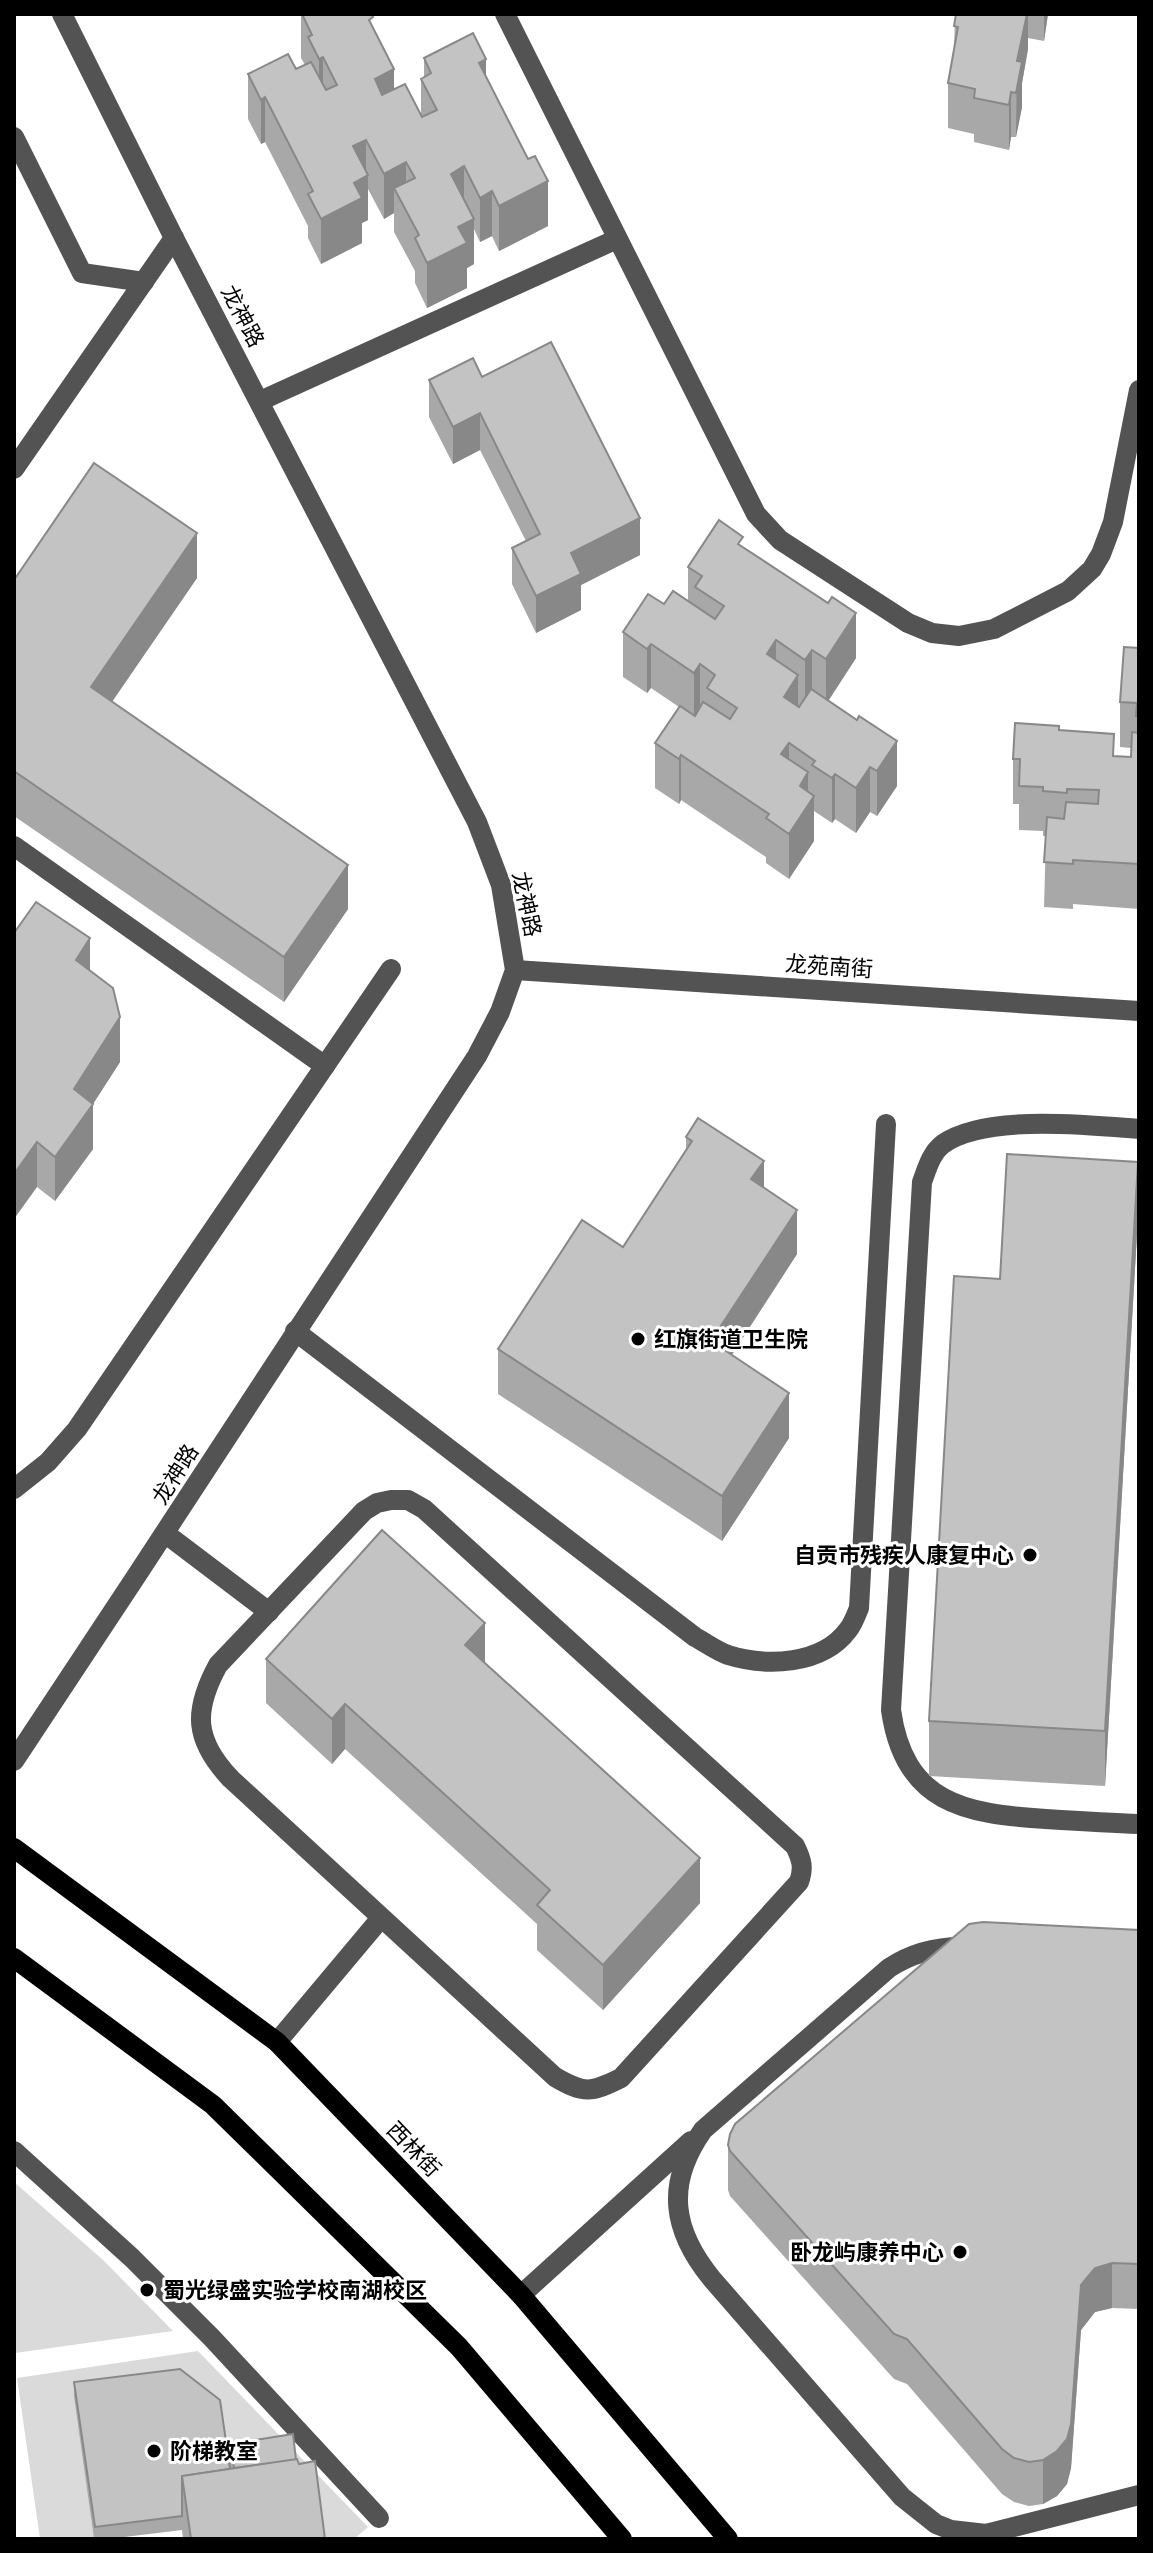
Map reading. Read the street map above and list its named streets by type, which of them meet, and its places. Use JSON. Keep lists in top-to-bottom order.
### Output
{
  "streets": {
    "main road": ["西林街"],
    "street": ["龙神路", "龙苑南街"]
  },
  "crossings": [
    ["龙神路", "龙苑南街"]
  ],
  "places": [
    "红旗街道卫生院",
    "自贡市残疾人康复中心",
    "卧龙屿康养中心",
    "蜀光绿盛实验学校南湖校区",
    "阶梯教室"
  ]
}
